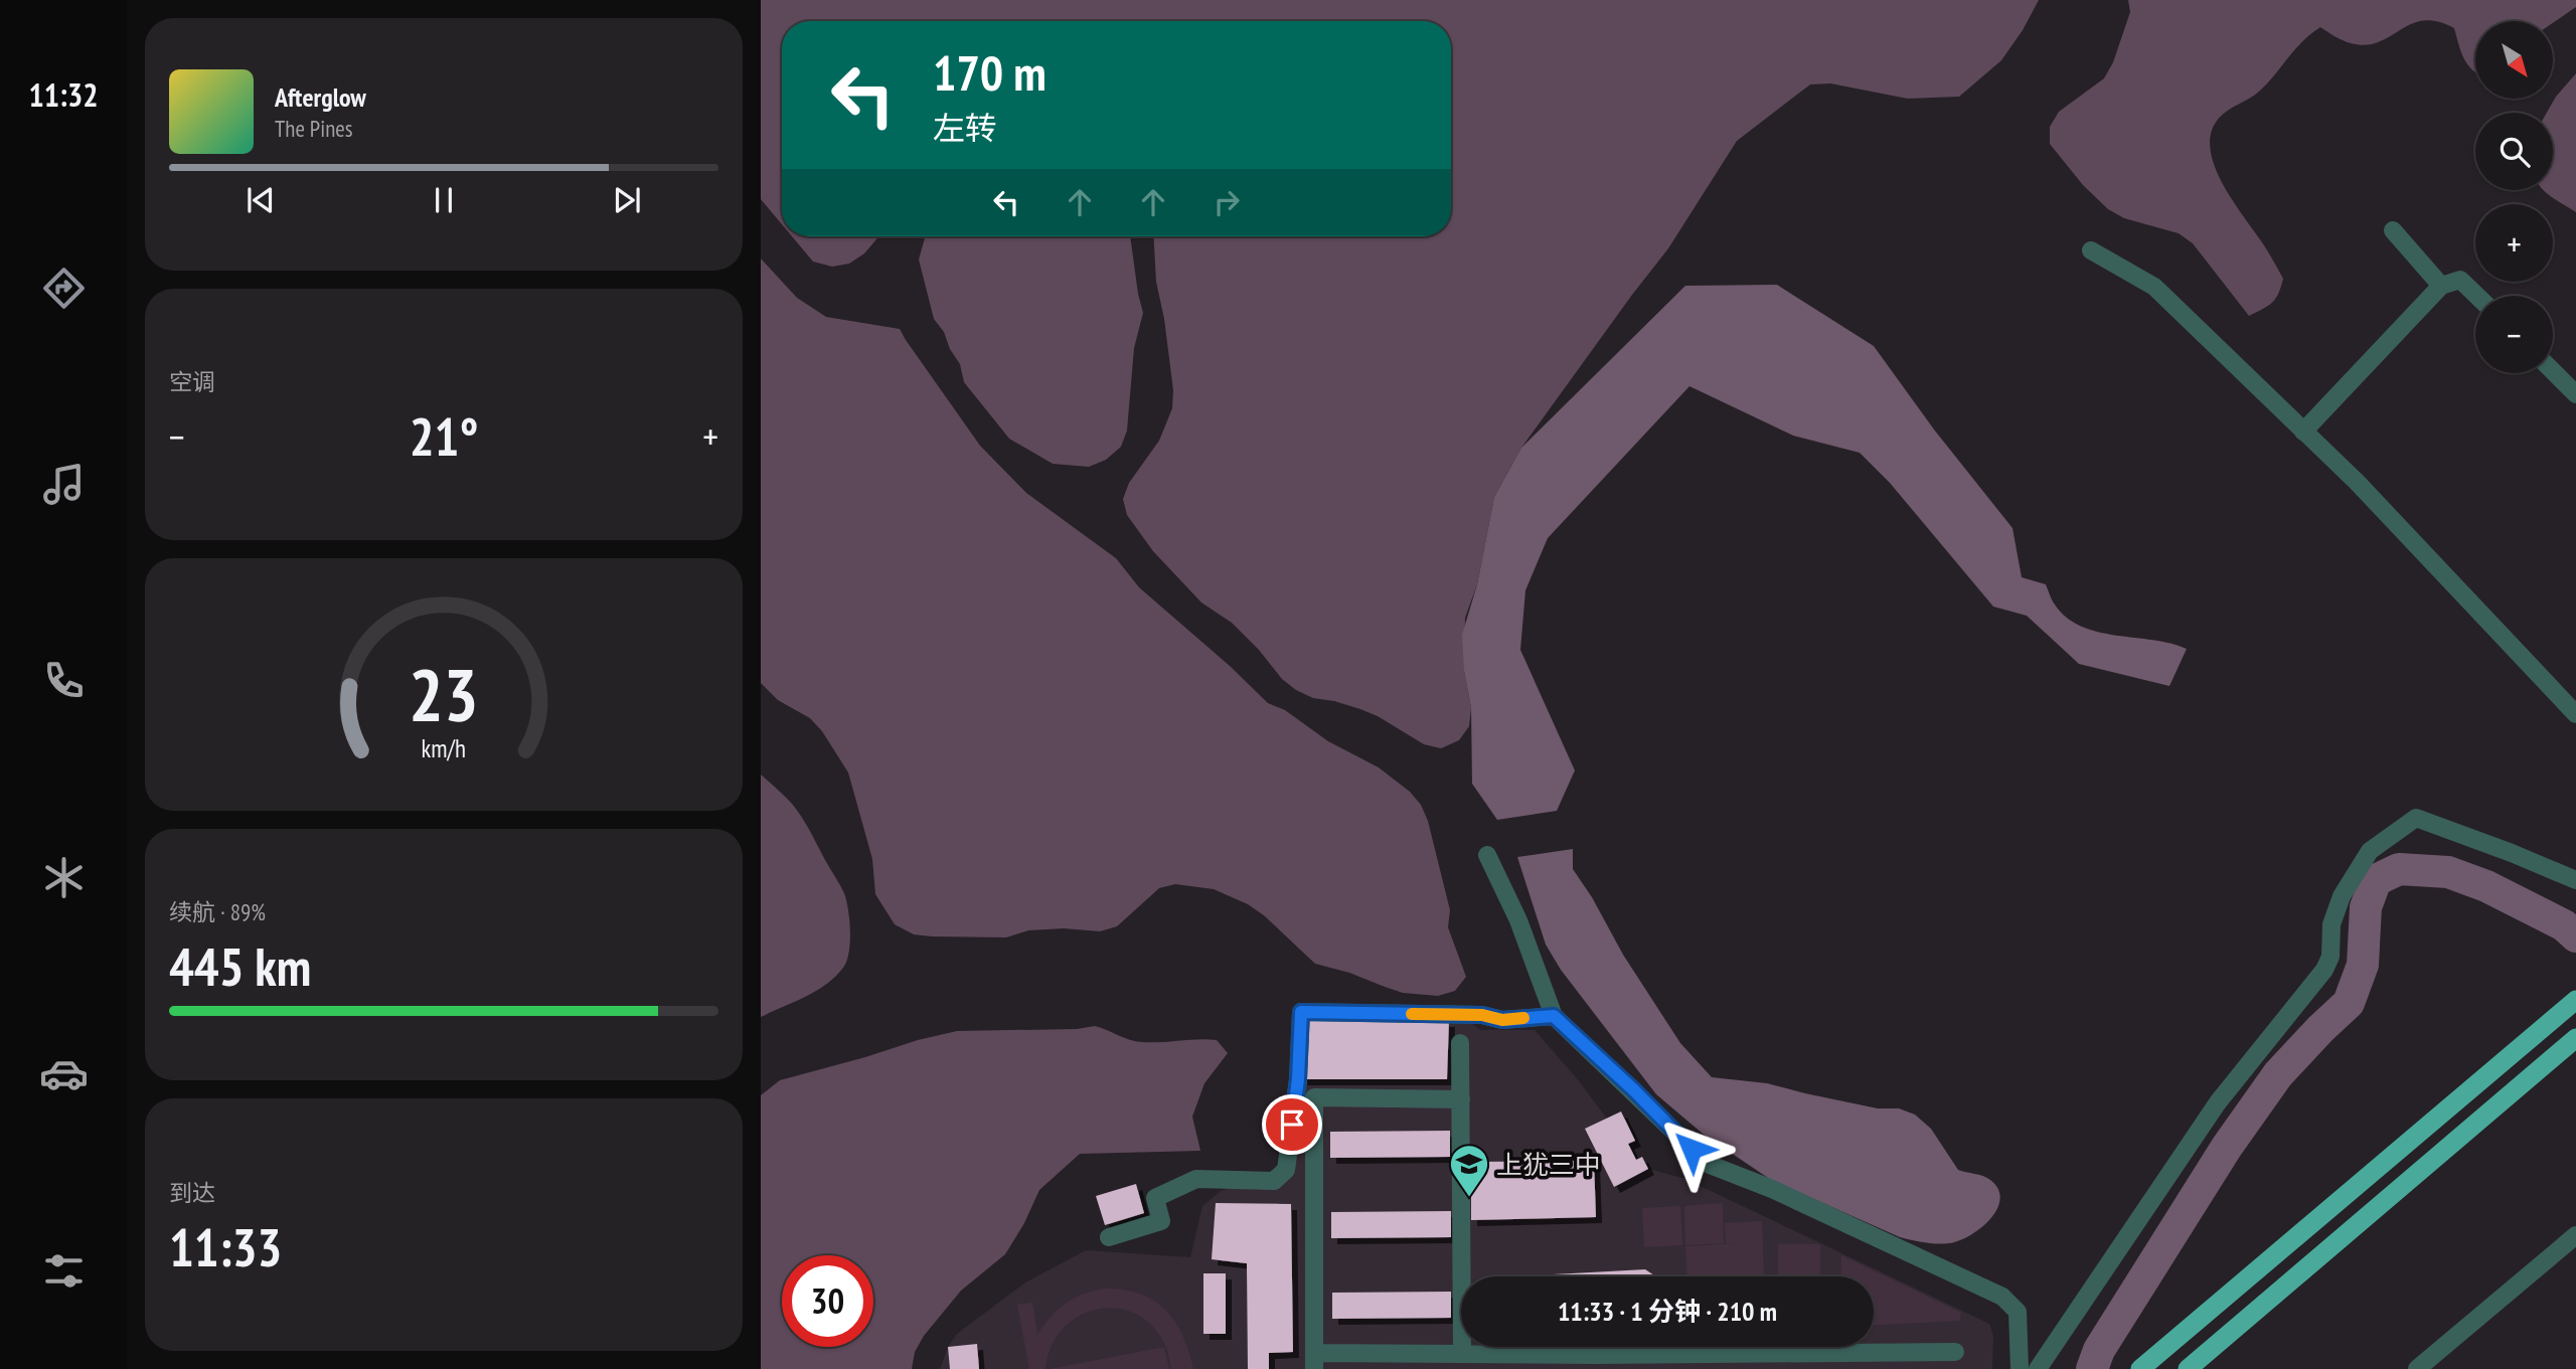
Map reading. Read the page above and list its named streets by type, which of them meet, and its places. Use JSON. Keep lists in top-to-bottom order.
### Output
{
  "places": {
    "school or university": ["上犹三中"]
  },
  "north": "bottom right",
  "page": {
    "tabs": "11:32",
    "map_buttons": ["+", "−"],
    "turn": ["170 m", "左转"],
    "song": ["Afterglow", "The Pines"],
    "tile": [
      "空调",
      ["续航 · 89%", "445 km"],
      ["到达", "11:33"]
    ],
    "heat": ["−", "21°", "+"],
    "limit": "30",
    "trip": "11:33 · 1 分钟 · 210 m",
    "gauge": ["23", "km/h"]
  }
}
